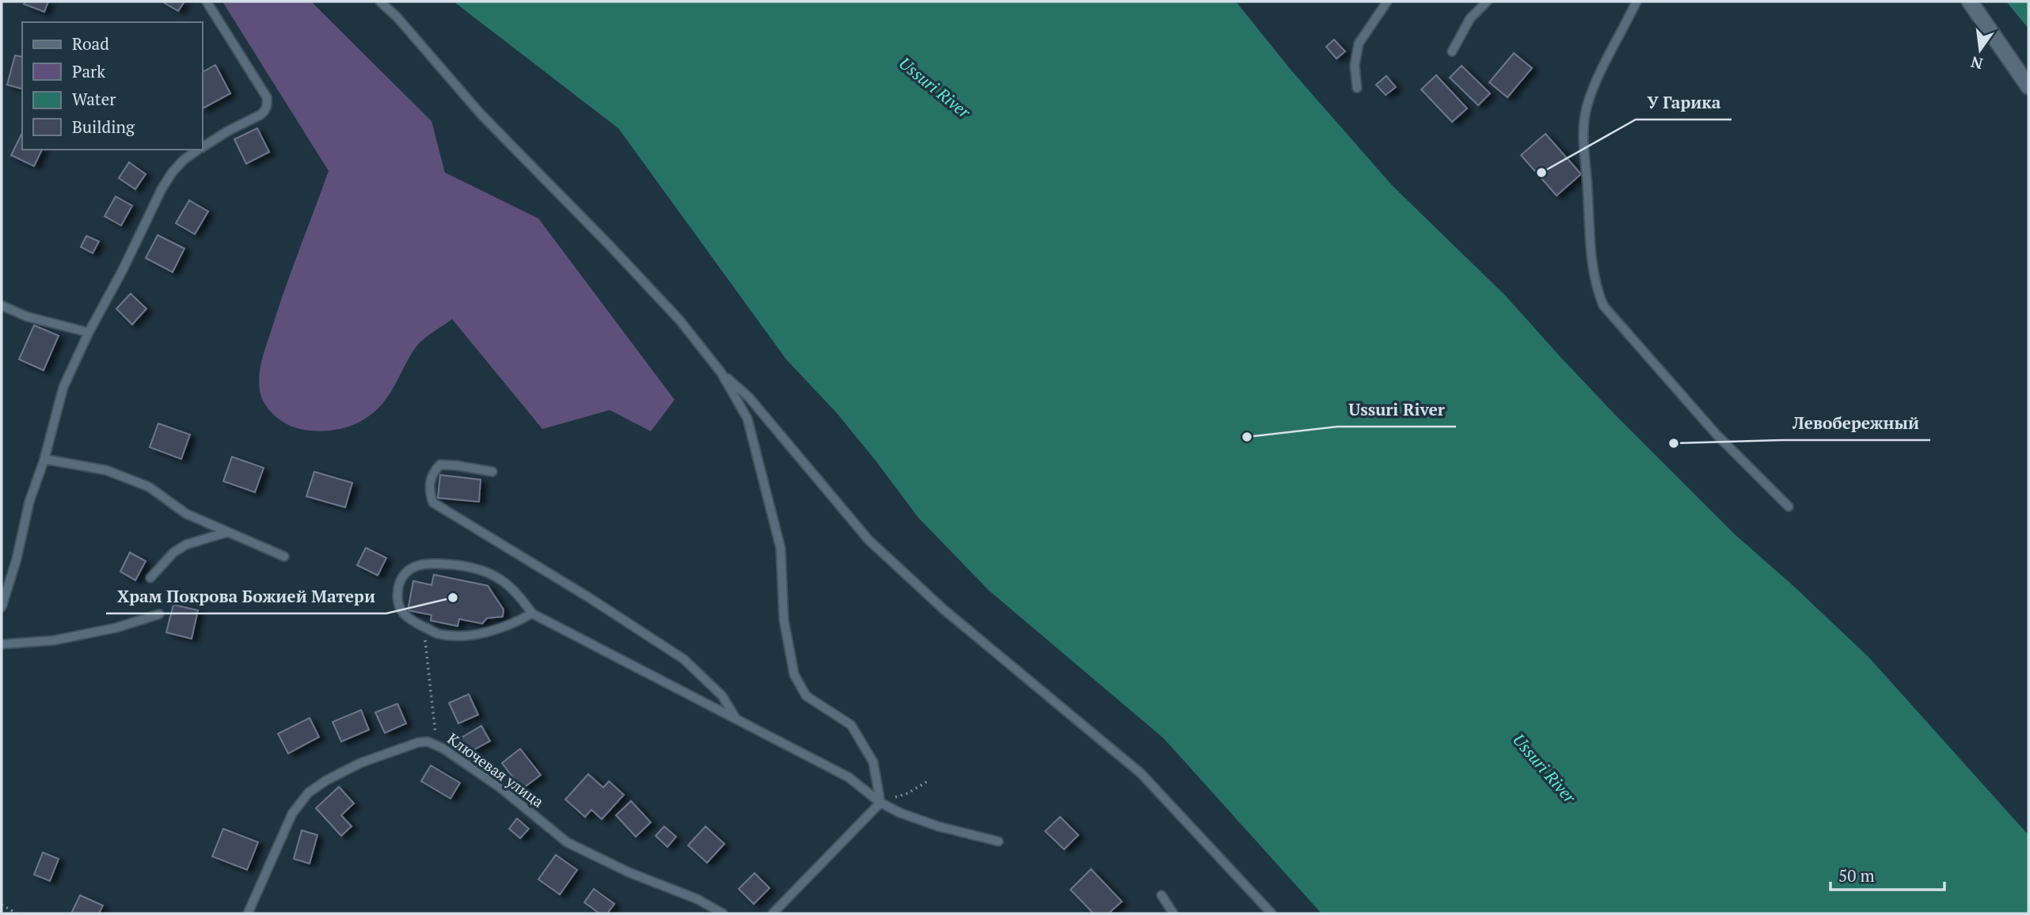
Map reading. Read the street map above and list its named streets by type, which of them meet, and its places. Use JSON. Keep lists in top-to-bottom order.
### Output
{
  "streets": {
    "lane": ["Ключевая улица"]
  },
  "water": ["Ussuri River"],
  "places": [
    "У Гарика",
    "Ussuri River",
    "Левобережный",
    "Храм Покрова Божией Матери"
  ],
  "legend": [
    "Road",
    "Park",
    "Water",
    "Building"
  ],
  "scale_bar": "50 m",
  "north": "bottom"
}
